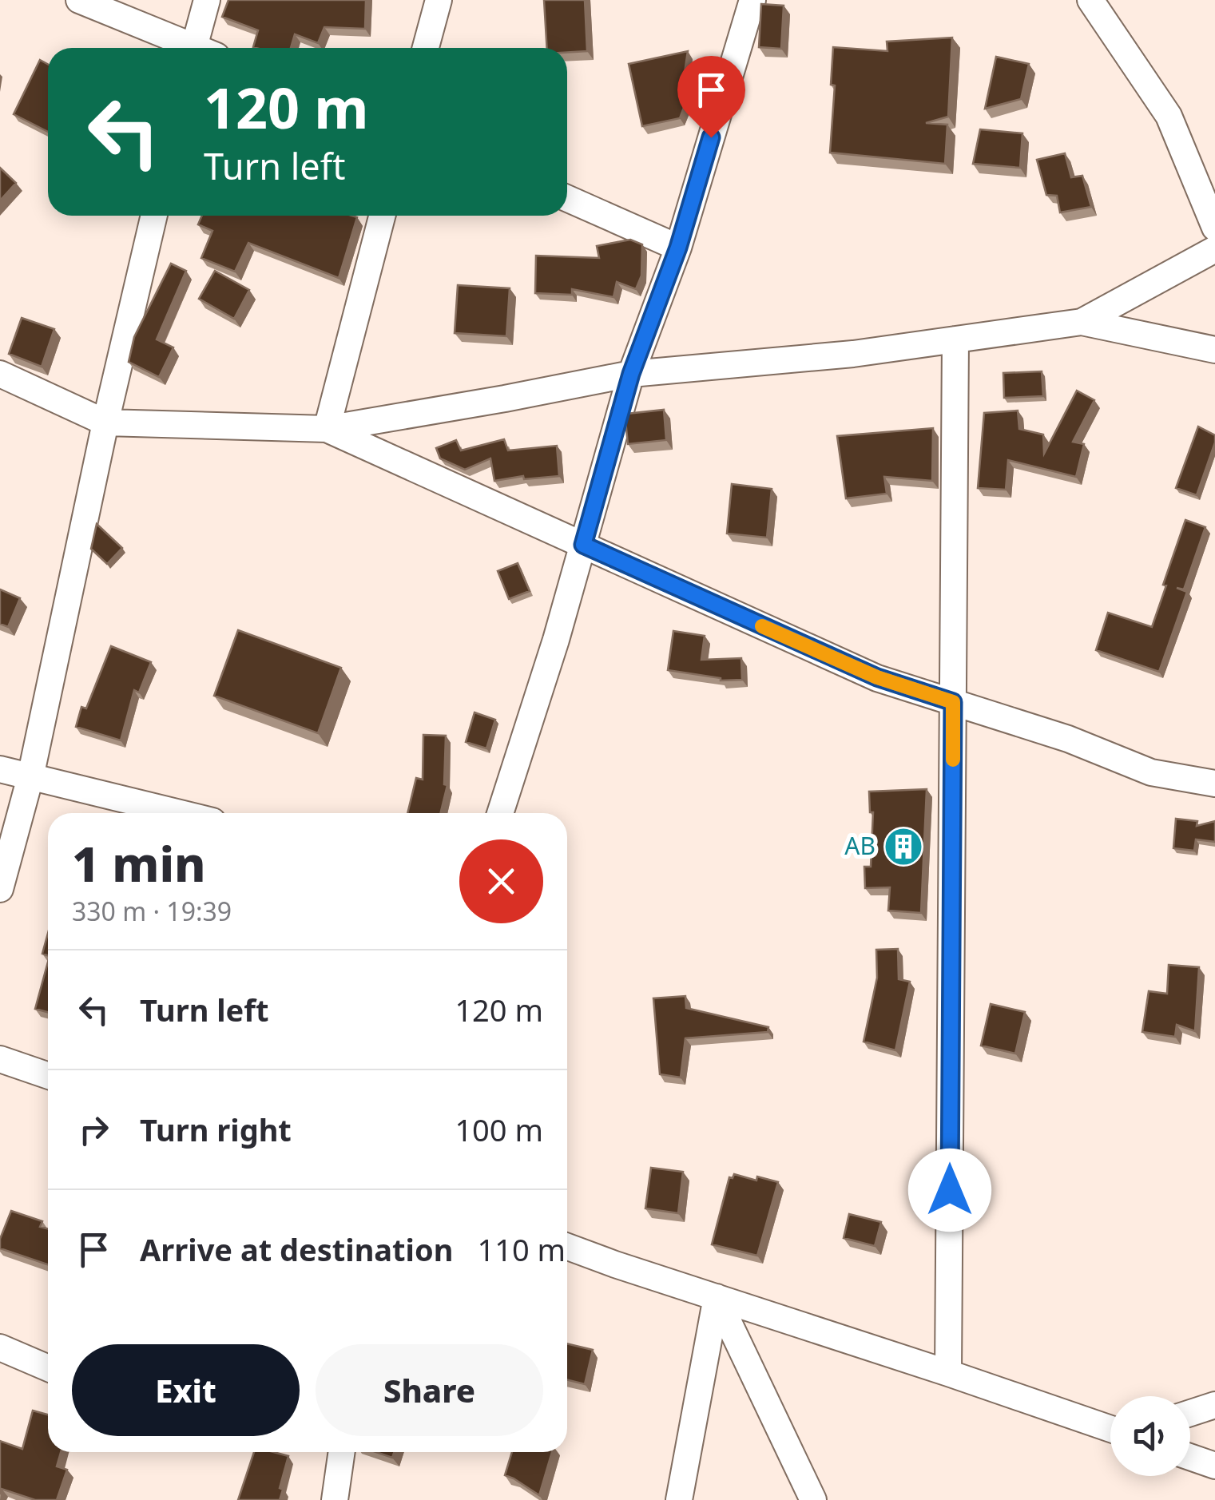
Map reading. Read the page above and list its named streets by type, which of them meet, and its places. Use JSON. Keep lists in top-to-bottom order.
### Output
{
  "places": {
    "building": ["AB"]
  },
  "page": {
    "turn": ["120 m", "Turn left"],
    "heading": ["1 min", "330 m · 19:39"],
    "list": [
      {
        "name": "Turn left",
        "value": "120 m"
      },
      {
        "name": "Turn right",
        "value": "100 m"
      },
      {
        "name": "Arrive at destination",
        "value": "110 m"
      }
    ],
    "buttons": ["Exit", "Share"]
  }
}
